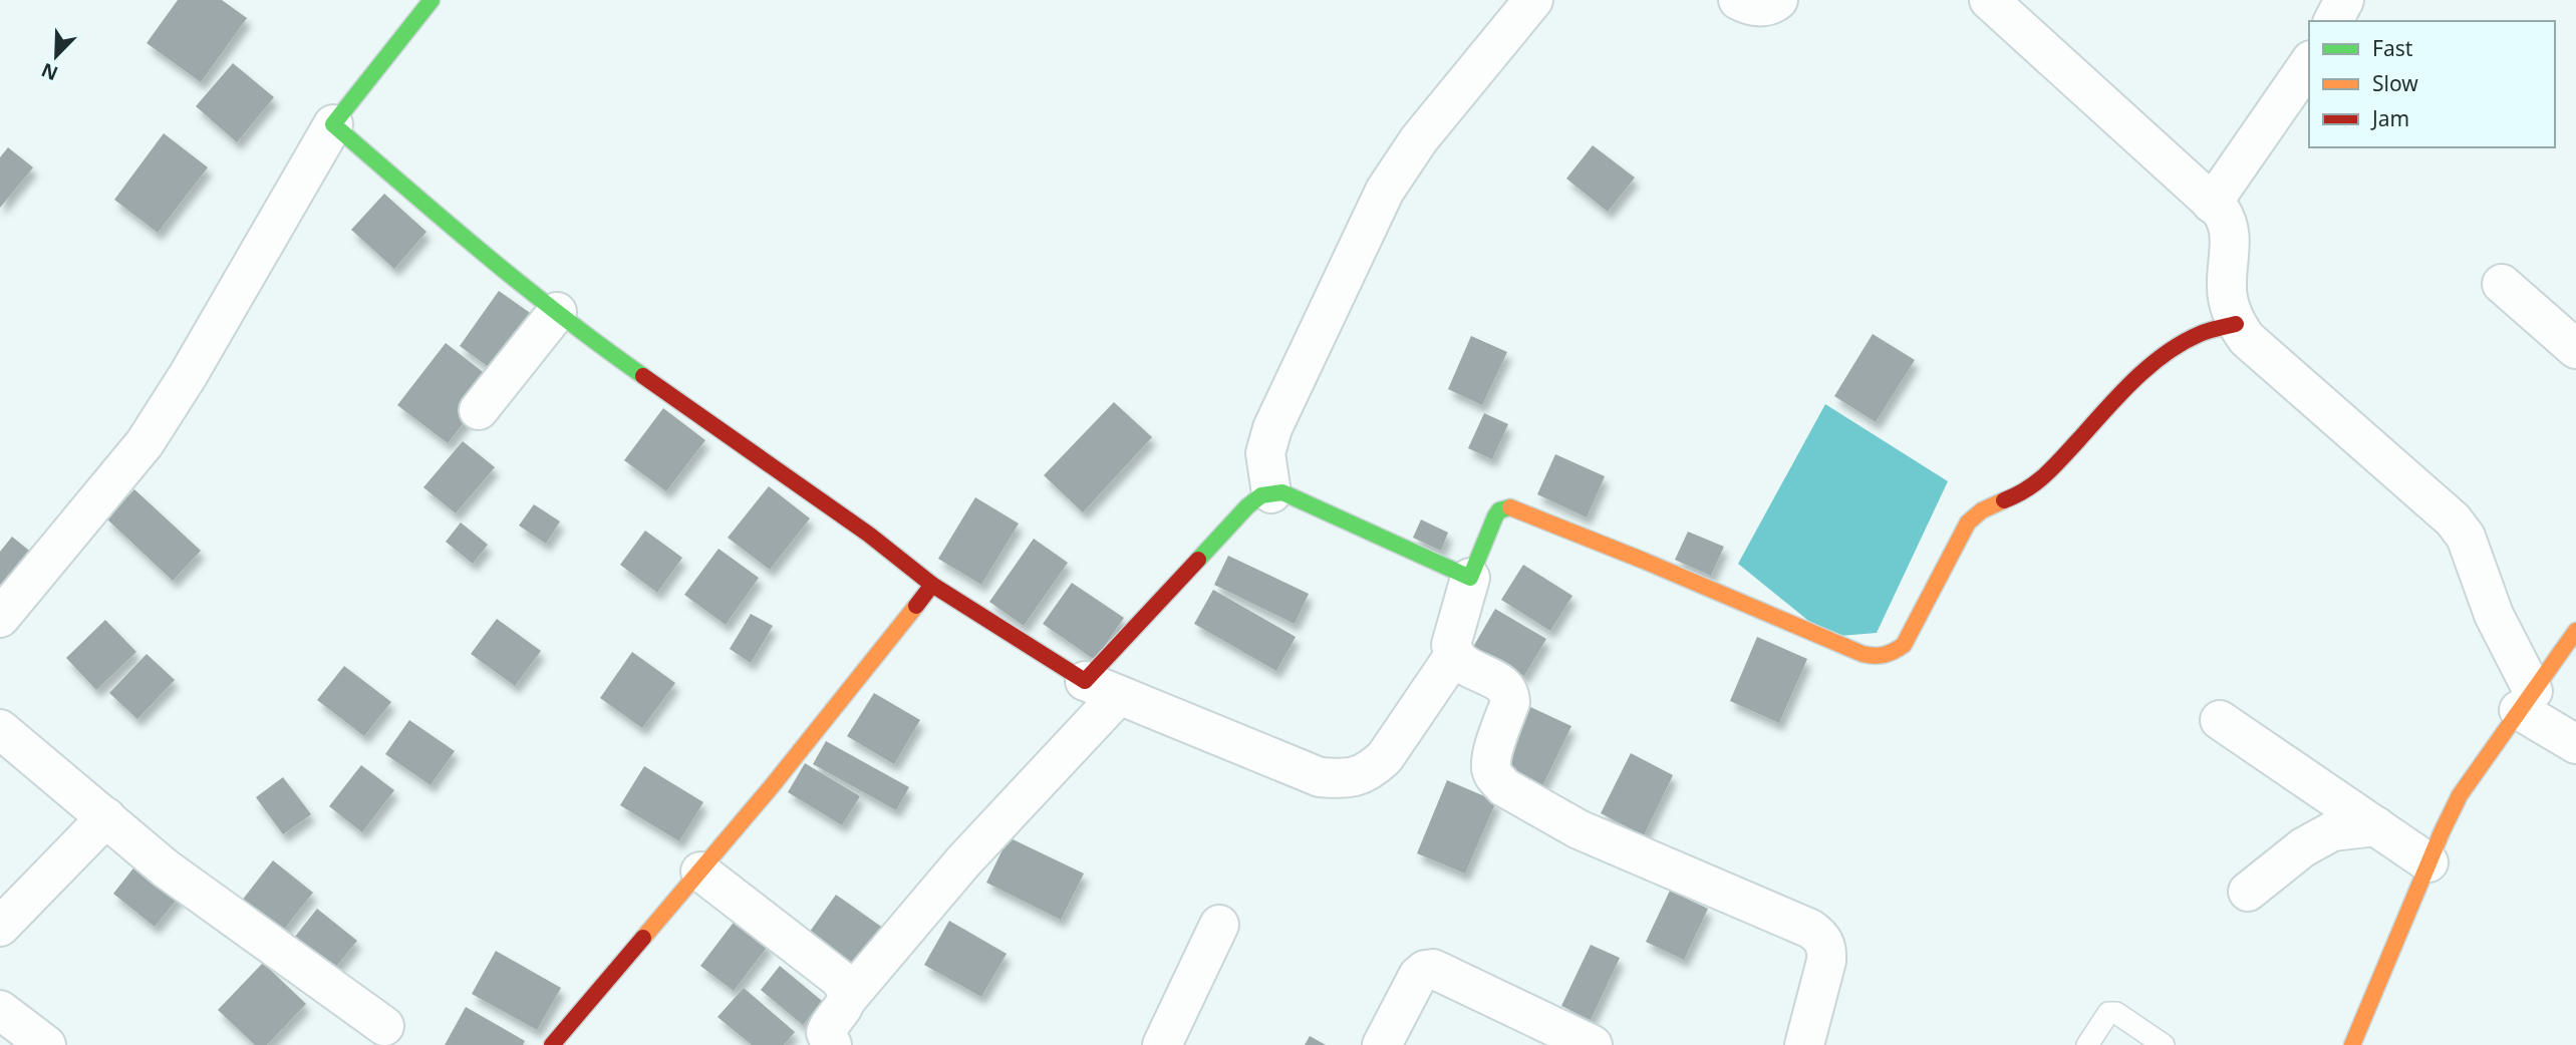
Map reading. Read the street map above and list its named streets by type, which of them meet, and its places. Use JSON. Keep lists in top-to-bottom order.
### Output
{
  "legend": ["Fast", "Slow", "Jam"],
  "north": "bottom left"
}
